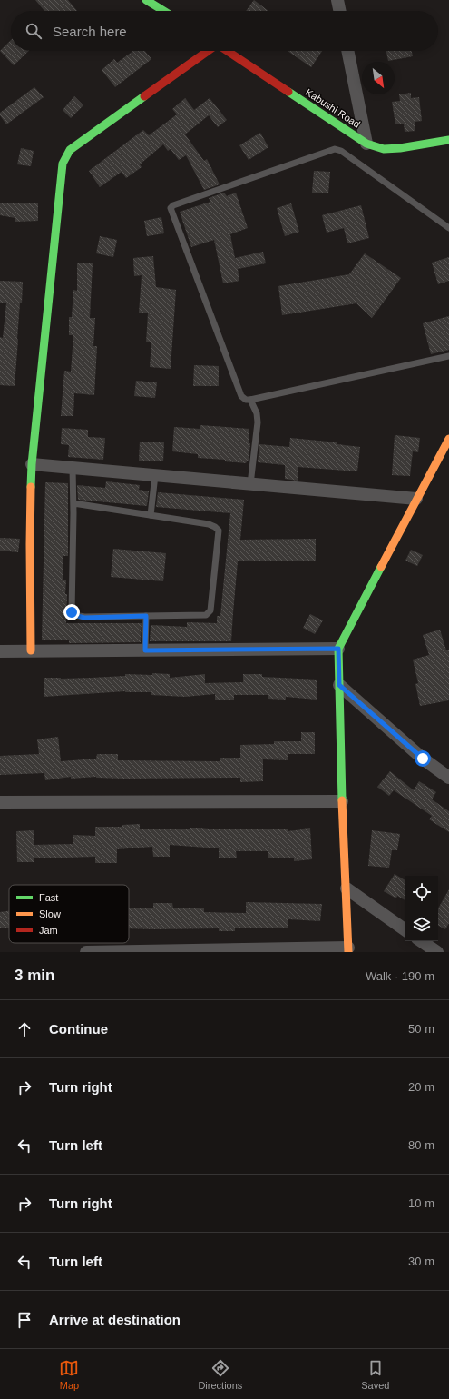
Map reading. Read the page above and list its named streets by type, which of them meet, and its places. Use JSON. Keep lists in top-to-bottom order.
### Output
{
  "streets": {
    "street": ["Kabushi Road"]
  },
  "legend": ["Fast", "Slow", "Jam"],
  "north": "bottom right",
  "page": {
    "search": "Search here",
    "heading": ["3 min", "Walk · 190 m"],
    "list": [
      ["Continue", "50 m"],
      ["Turn right", "20 m"],
      ["Turn left", "80 m"],
      ["Turn right", "10 m"],
      ["Turn left", "30 m"],
      "Arrive at destination"
    ],
    "nav": ["Map", "Directions", "Saved"]
  }
}
